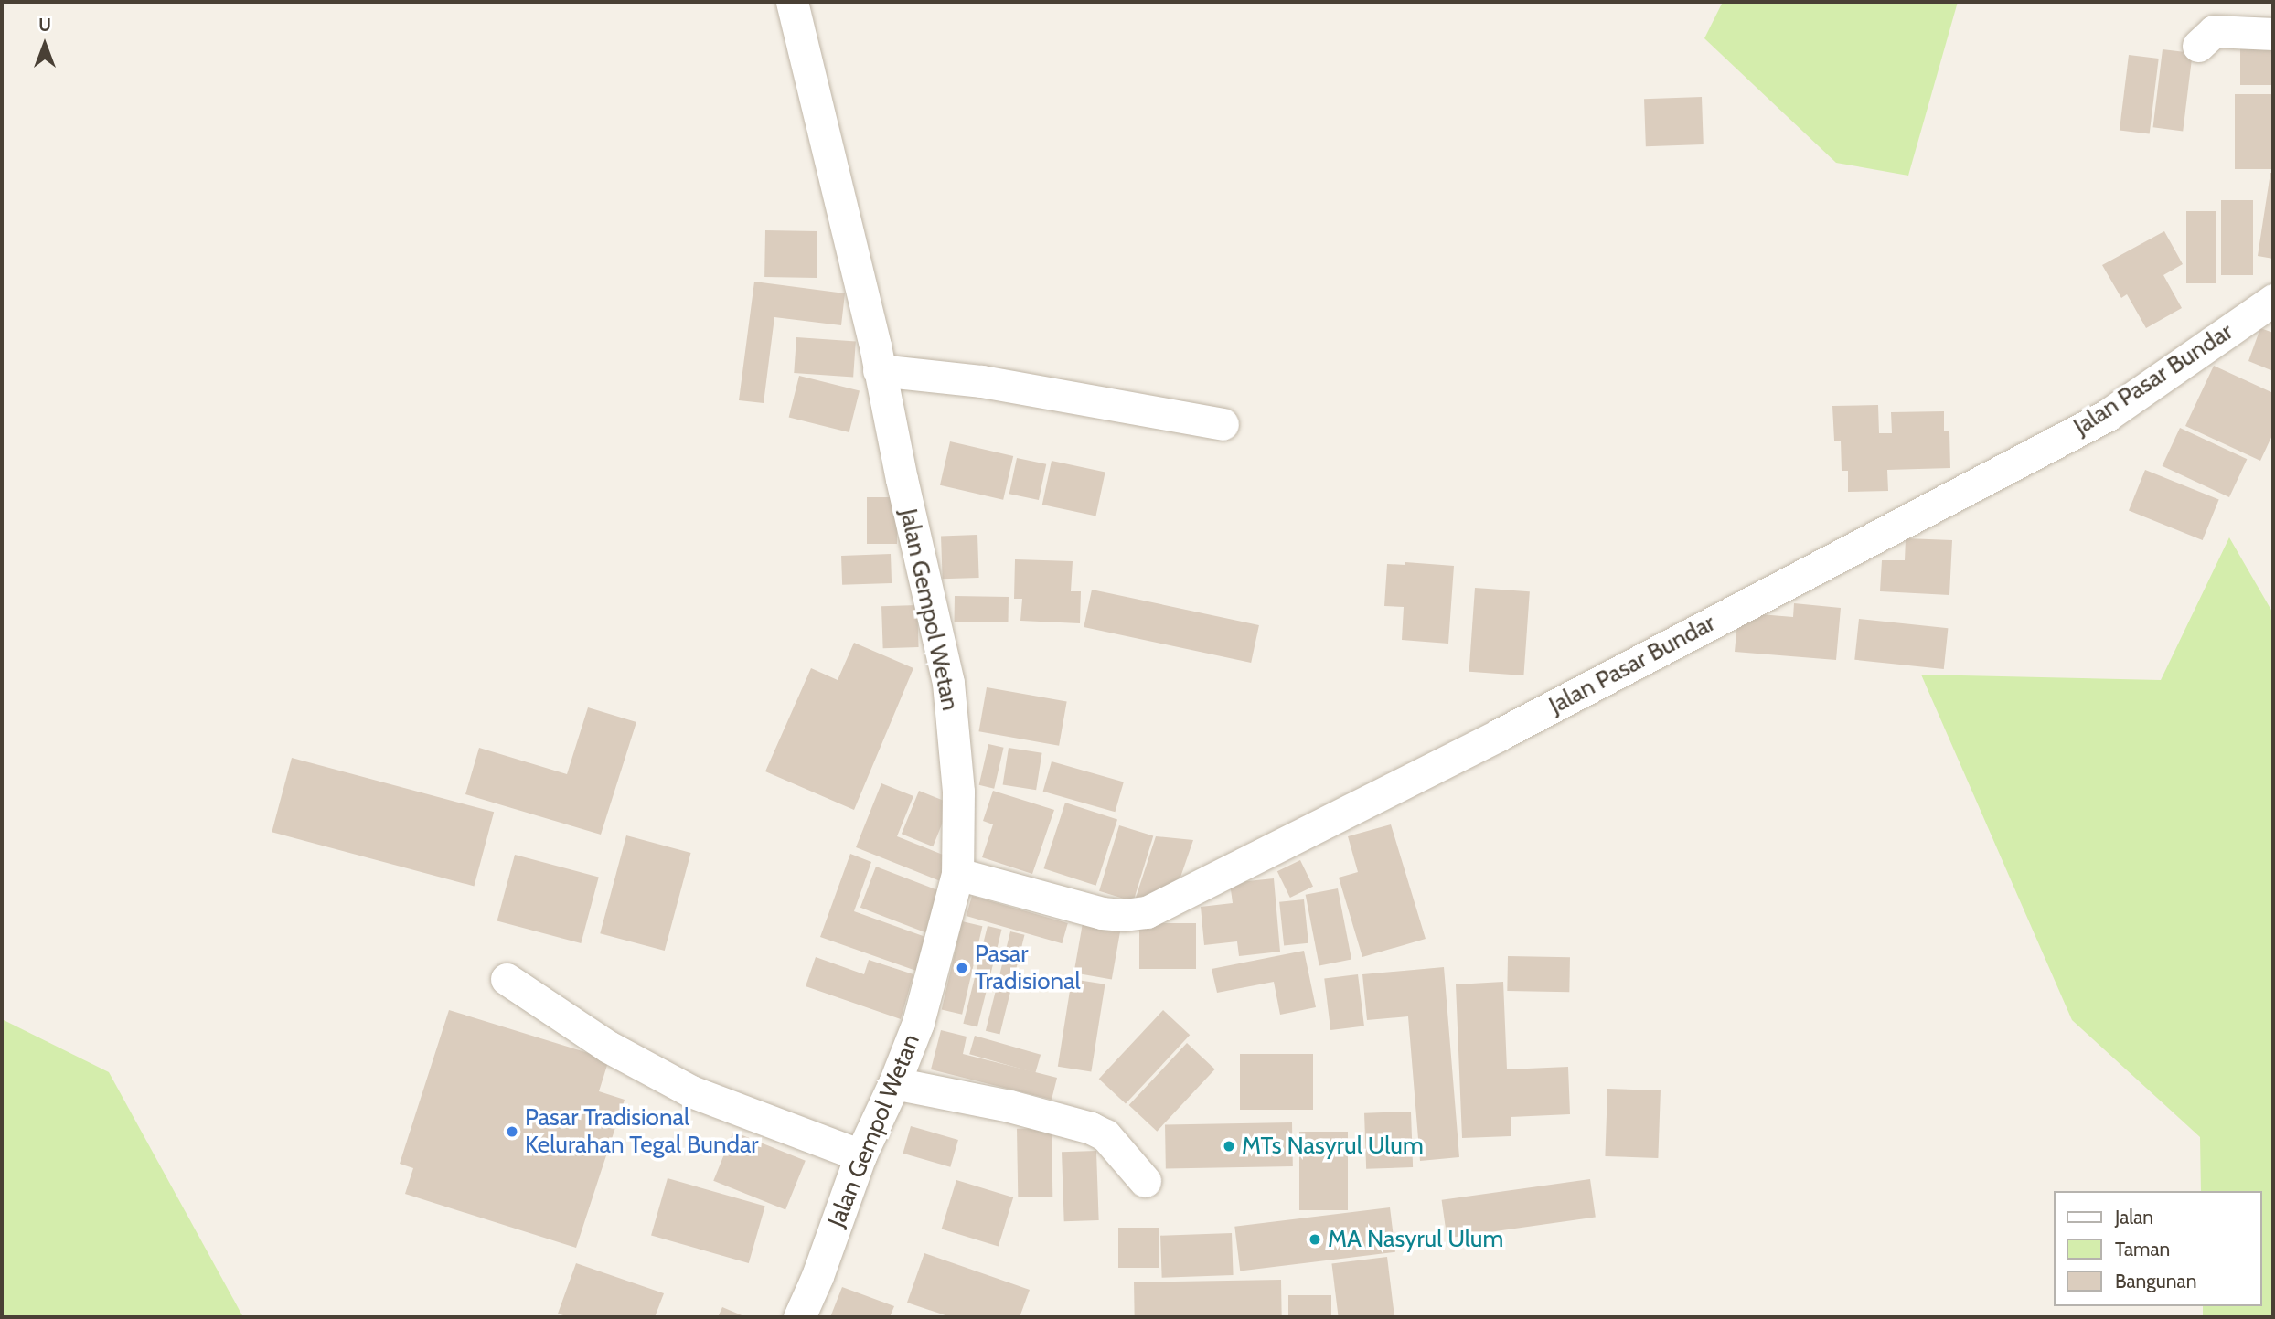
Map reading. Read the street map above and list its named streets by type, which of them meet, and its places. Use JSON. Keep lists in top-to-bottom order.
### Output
{
  "streets": {
    "street": ["Jalan Pasar Bundar", "Jalan Gempol Wetan"]
  },
  "crossings": [
    ["Jalan Pasar Bundar", "Jalan Gempol Wetan"]
  ],
  "places": [
    "Pasar Tradisional",
    "Pasar Tradisional Kelurahan Tegal Bundar",
    "MTs Nasyrul Ulum",
    "MA Nasyrul Ulum"
  ],
  "legend": ["Jalan", "Taman", "Bangunan"],
  "north": "top"
}
